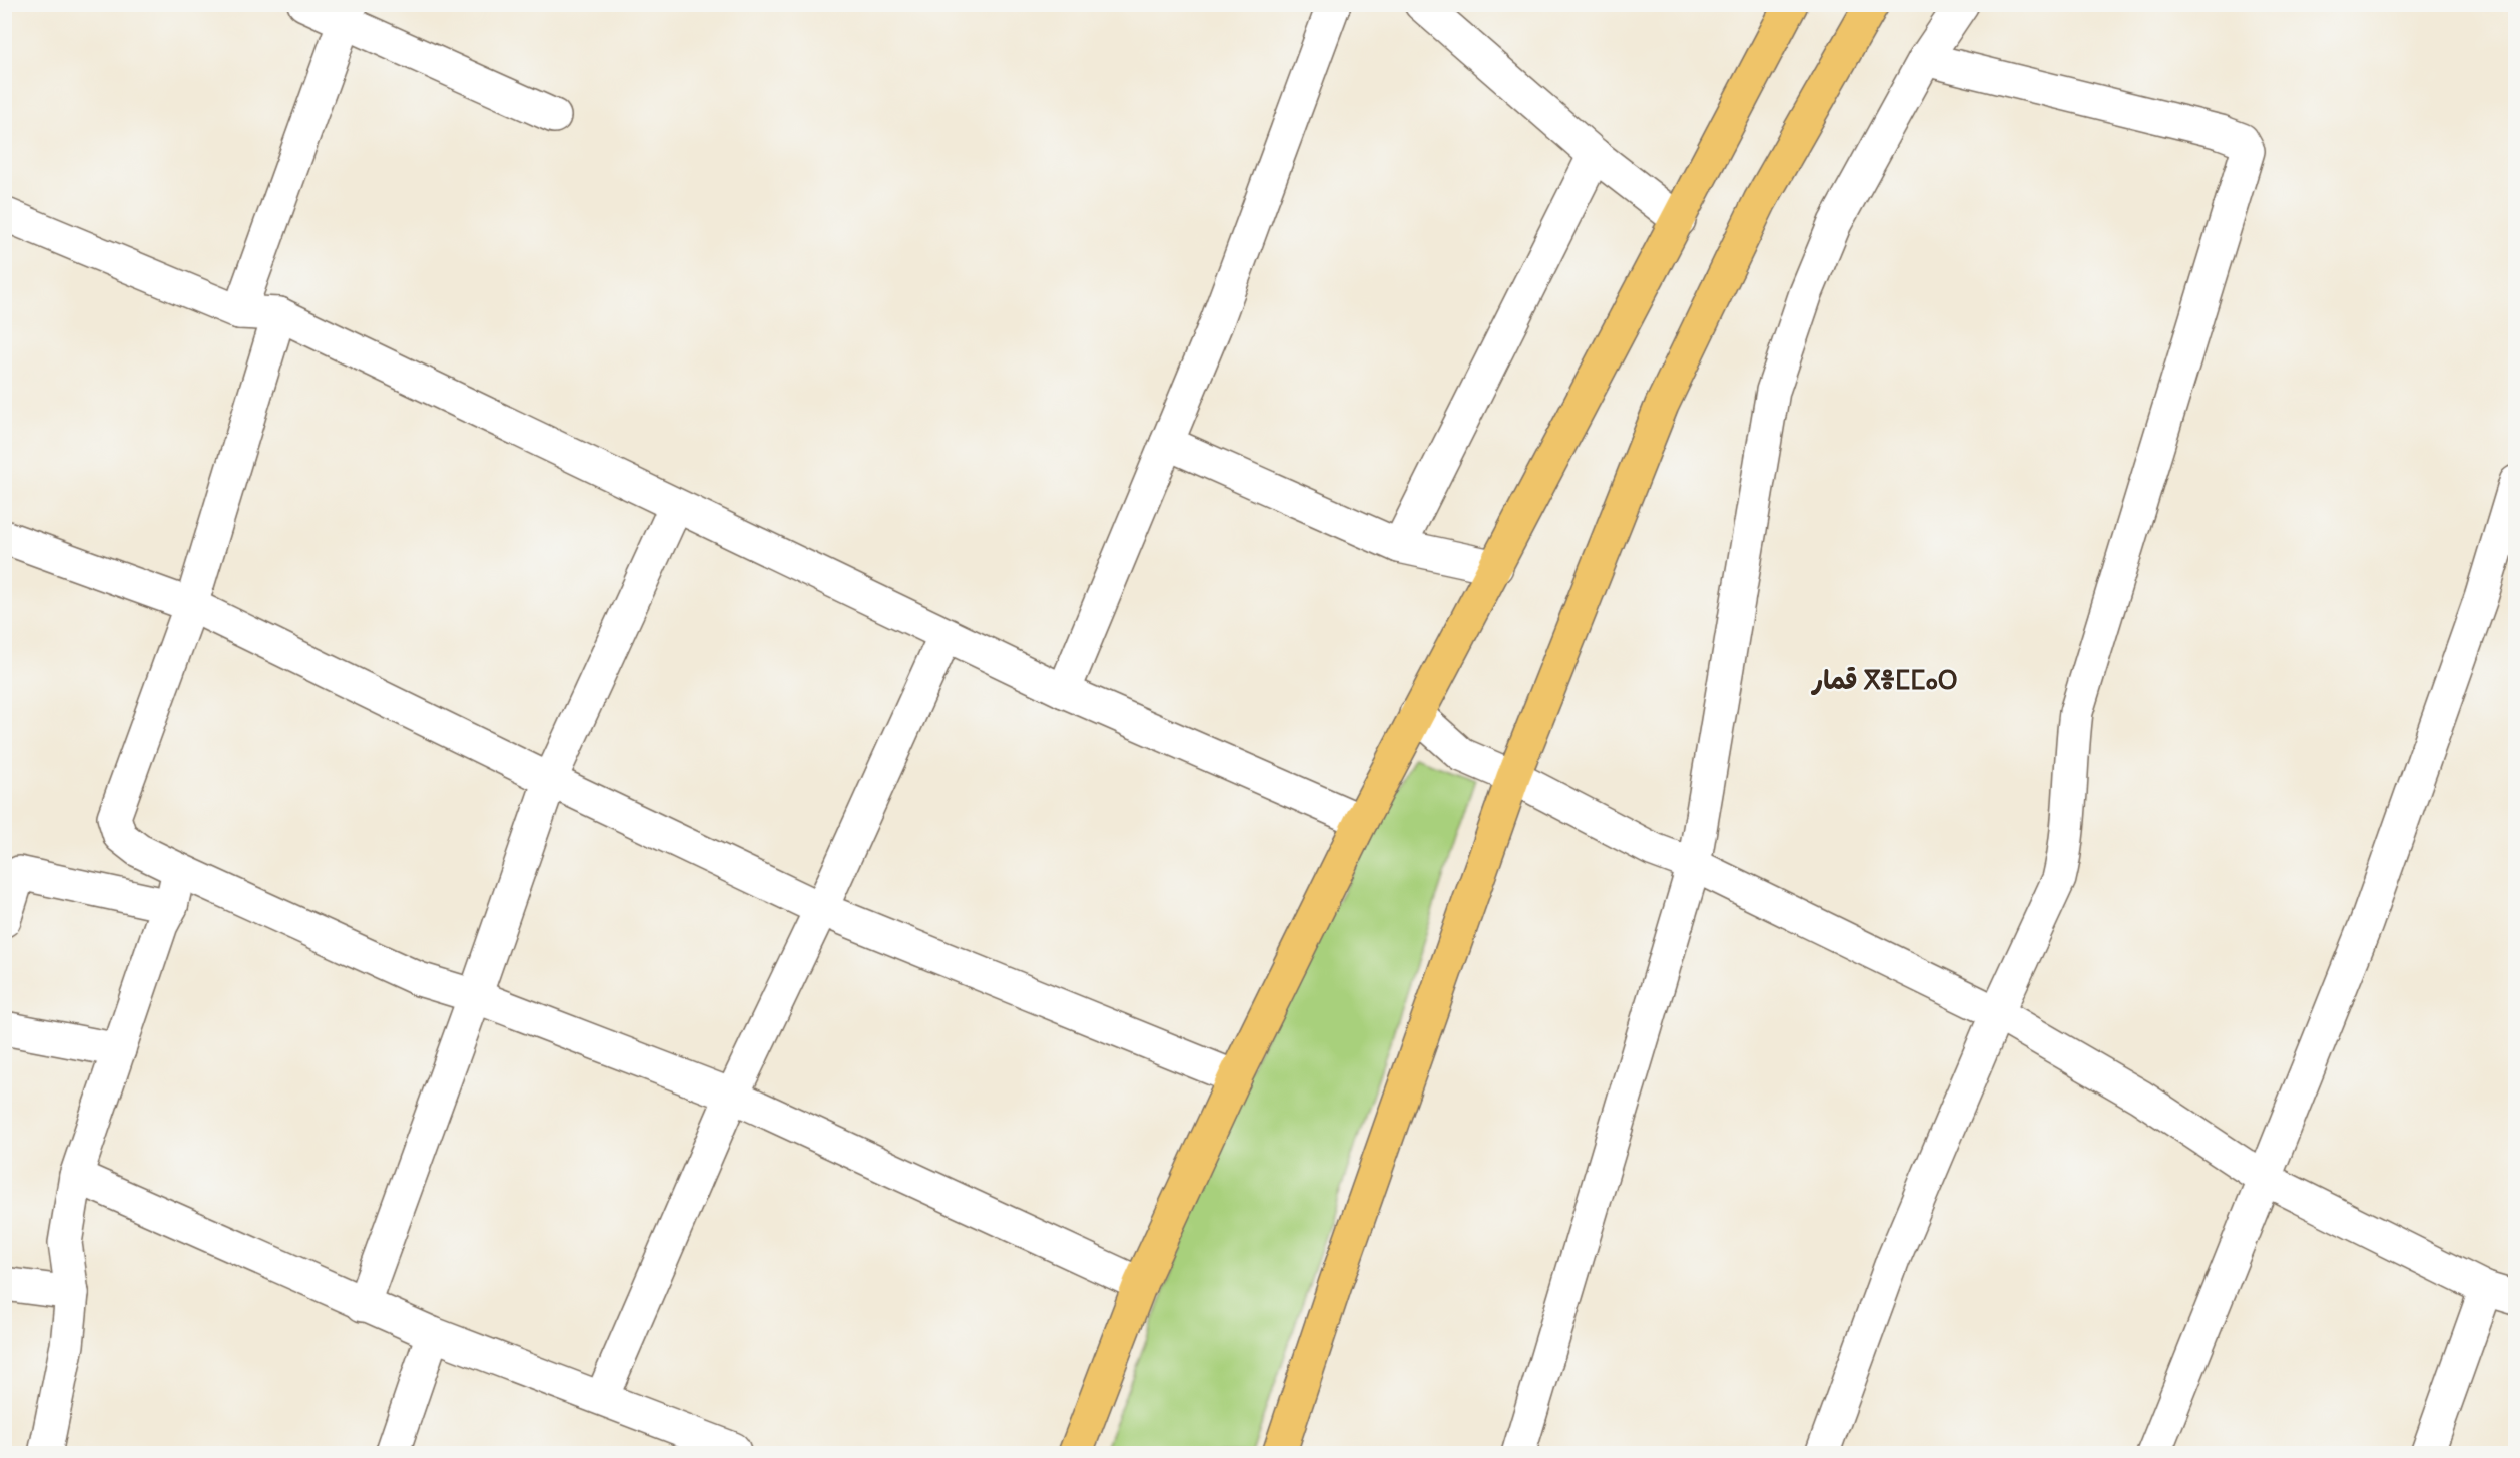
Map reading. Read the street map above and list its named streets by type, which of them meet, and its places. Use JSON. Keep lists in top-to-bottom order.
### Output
{
  "districts": ["قمار ⴳⴻⵎⵎⴰⵔ"]
}
